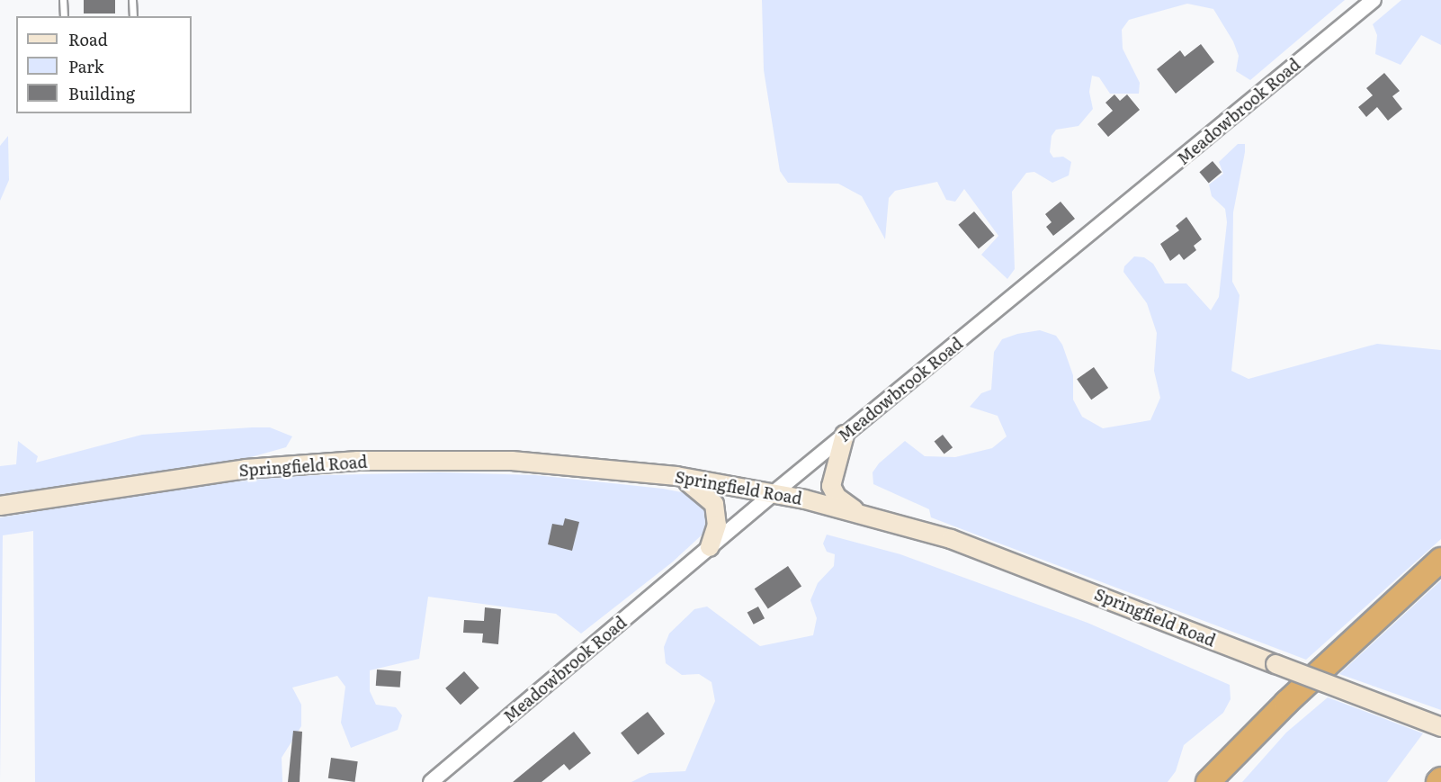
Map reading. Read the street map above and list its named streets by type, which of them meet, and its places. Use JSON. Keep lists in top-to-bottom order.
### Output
{
  "streets": {
    "main road": ["Springfield Road"],
    "street": ["Meadowbrook Road"]
  },
  "crossings": [
    ["Meadowbrook Road", "Springfield Road"]
  ],
  "legend": ["Road", "Park", "Building"]
}
